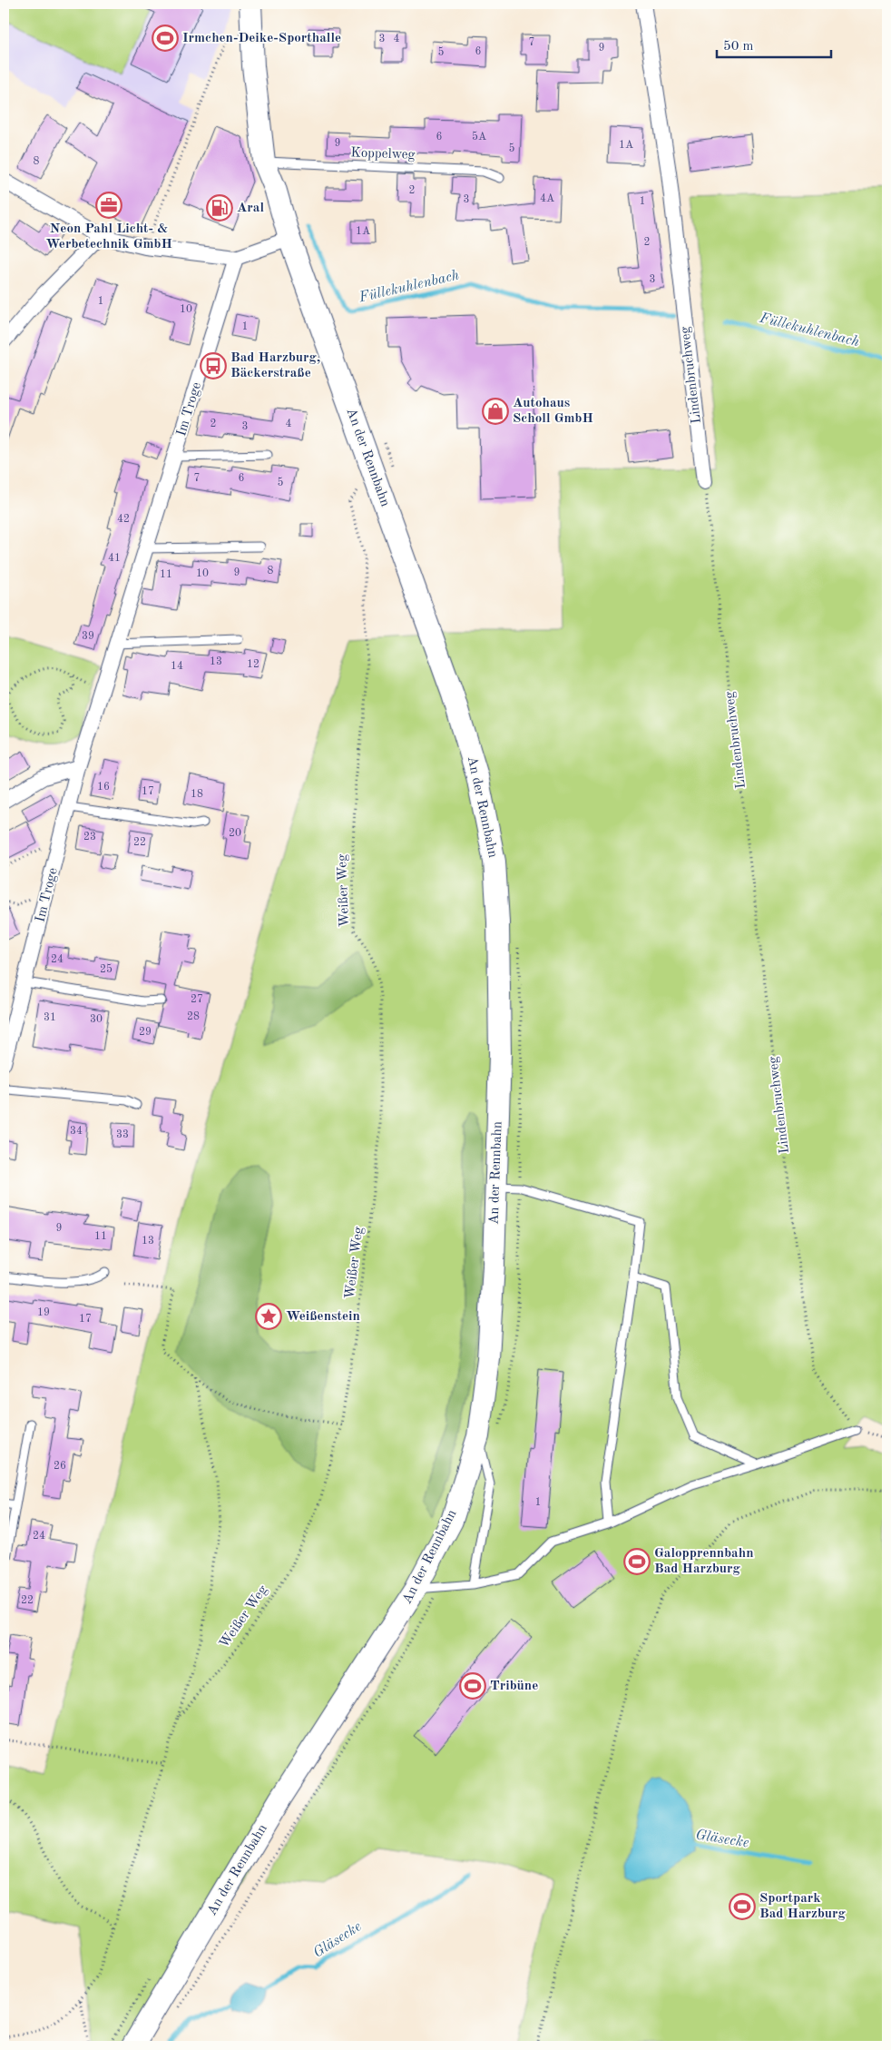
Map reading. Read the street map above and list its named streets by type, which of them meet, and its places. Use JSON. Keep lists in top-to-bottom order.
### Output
{
  "streets": {
    "main road": ["An der Rennbahn"],
    "street": ["Lindenbruchweg", "Im Troge"],
    "lane": ["Koppelweg"],
    "path": ["Weißer Weg"]
  },
  "crossings": [
    ["Koppelweg", "An der Rennbahn"],
    ["An der Rennbahn", "Weißer Weg"]
  ],
  "water": ["Füllekuhlenbach", "Gläsecke"],
  "places": {
    "sports": [
      "Irmchen-Deike-Sporthalle",
      "Galopprennbahn Bad Harzburg",
      "Tribüne",
      "Sportpark Bad Harzburg"
    ],
    "office": ["Neon Pahl Licht- & Werbetechnik GmbH"],
    "fuel station": ["Aral"],
    "bus stop": ["Bad Harzburg, Bäckerstraße"],
    "shop": ["Autohaus Scholl GmbH"],
    "place": ["Weißenstein"]
  },
  "house_numbers": [
    "3",
    "4",
    "7",
    "9",
    "6",
    "5",
    "6",
    "5A",
    "9",
    "1A",
    "5",
    "8",
    "2",
    "4A",
    "3",
    "1",
    "1A",
    "2",
    "3",
    "1",
    "10",
    "1",
    "2",
    "4",
    "3",
    "7",
    "6",
    "5",
    "42",
    "41",
    "8",
    "9",
    "10",
    "11",
    "39",
    "13",
    "12",
    "14",
    "16",
    "17",
    "18",
    "20",
    "23",
    "22",
    "24",
    "25",
    "27",
    "28",
    "31",
    "30",
    "29",
    "34",
    "33",
    "9",
    "11",
    "13",
    "19",
    "17",
    "26",
    "1",
    "24",
    "22"
  ],
  "scale_bar": "50 m"
}
